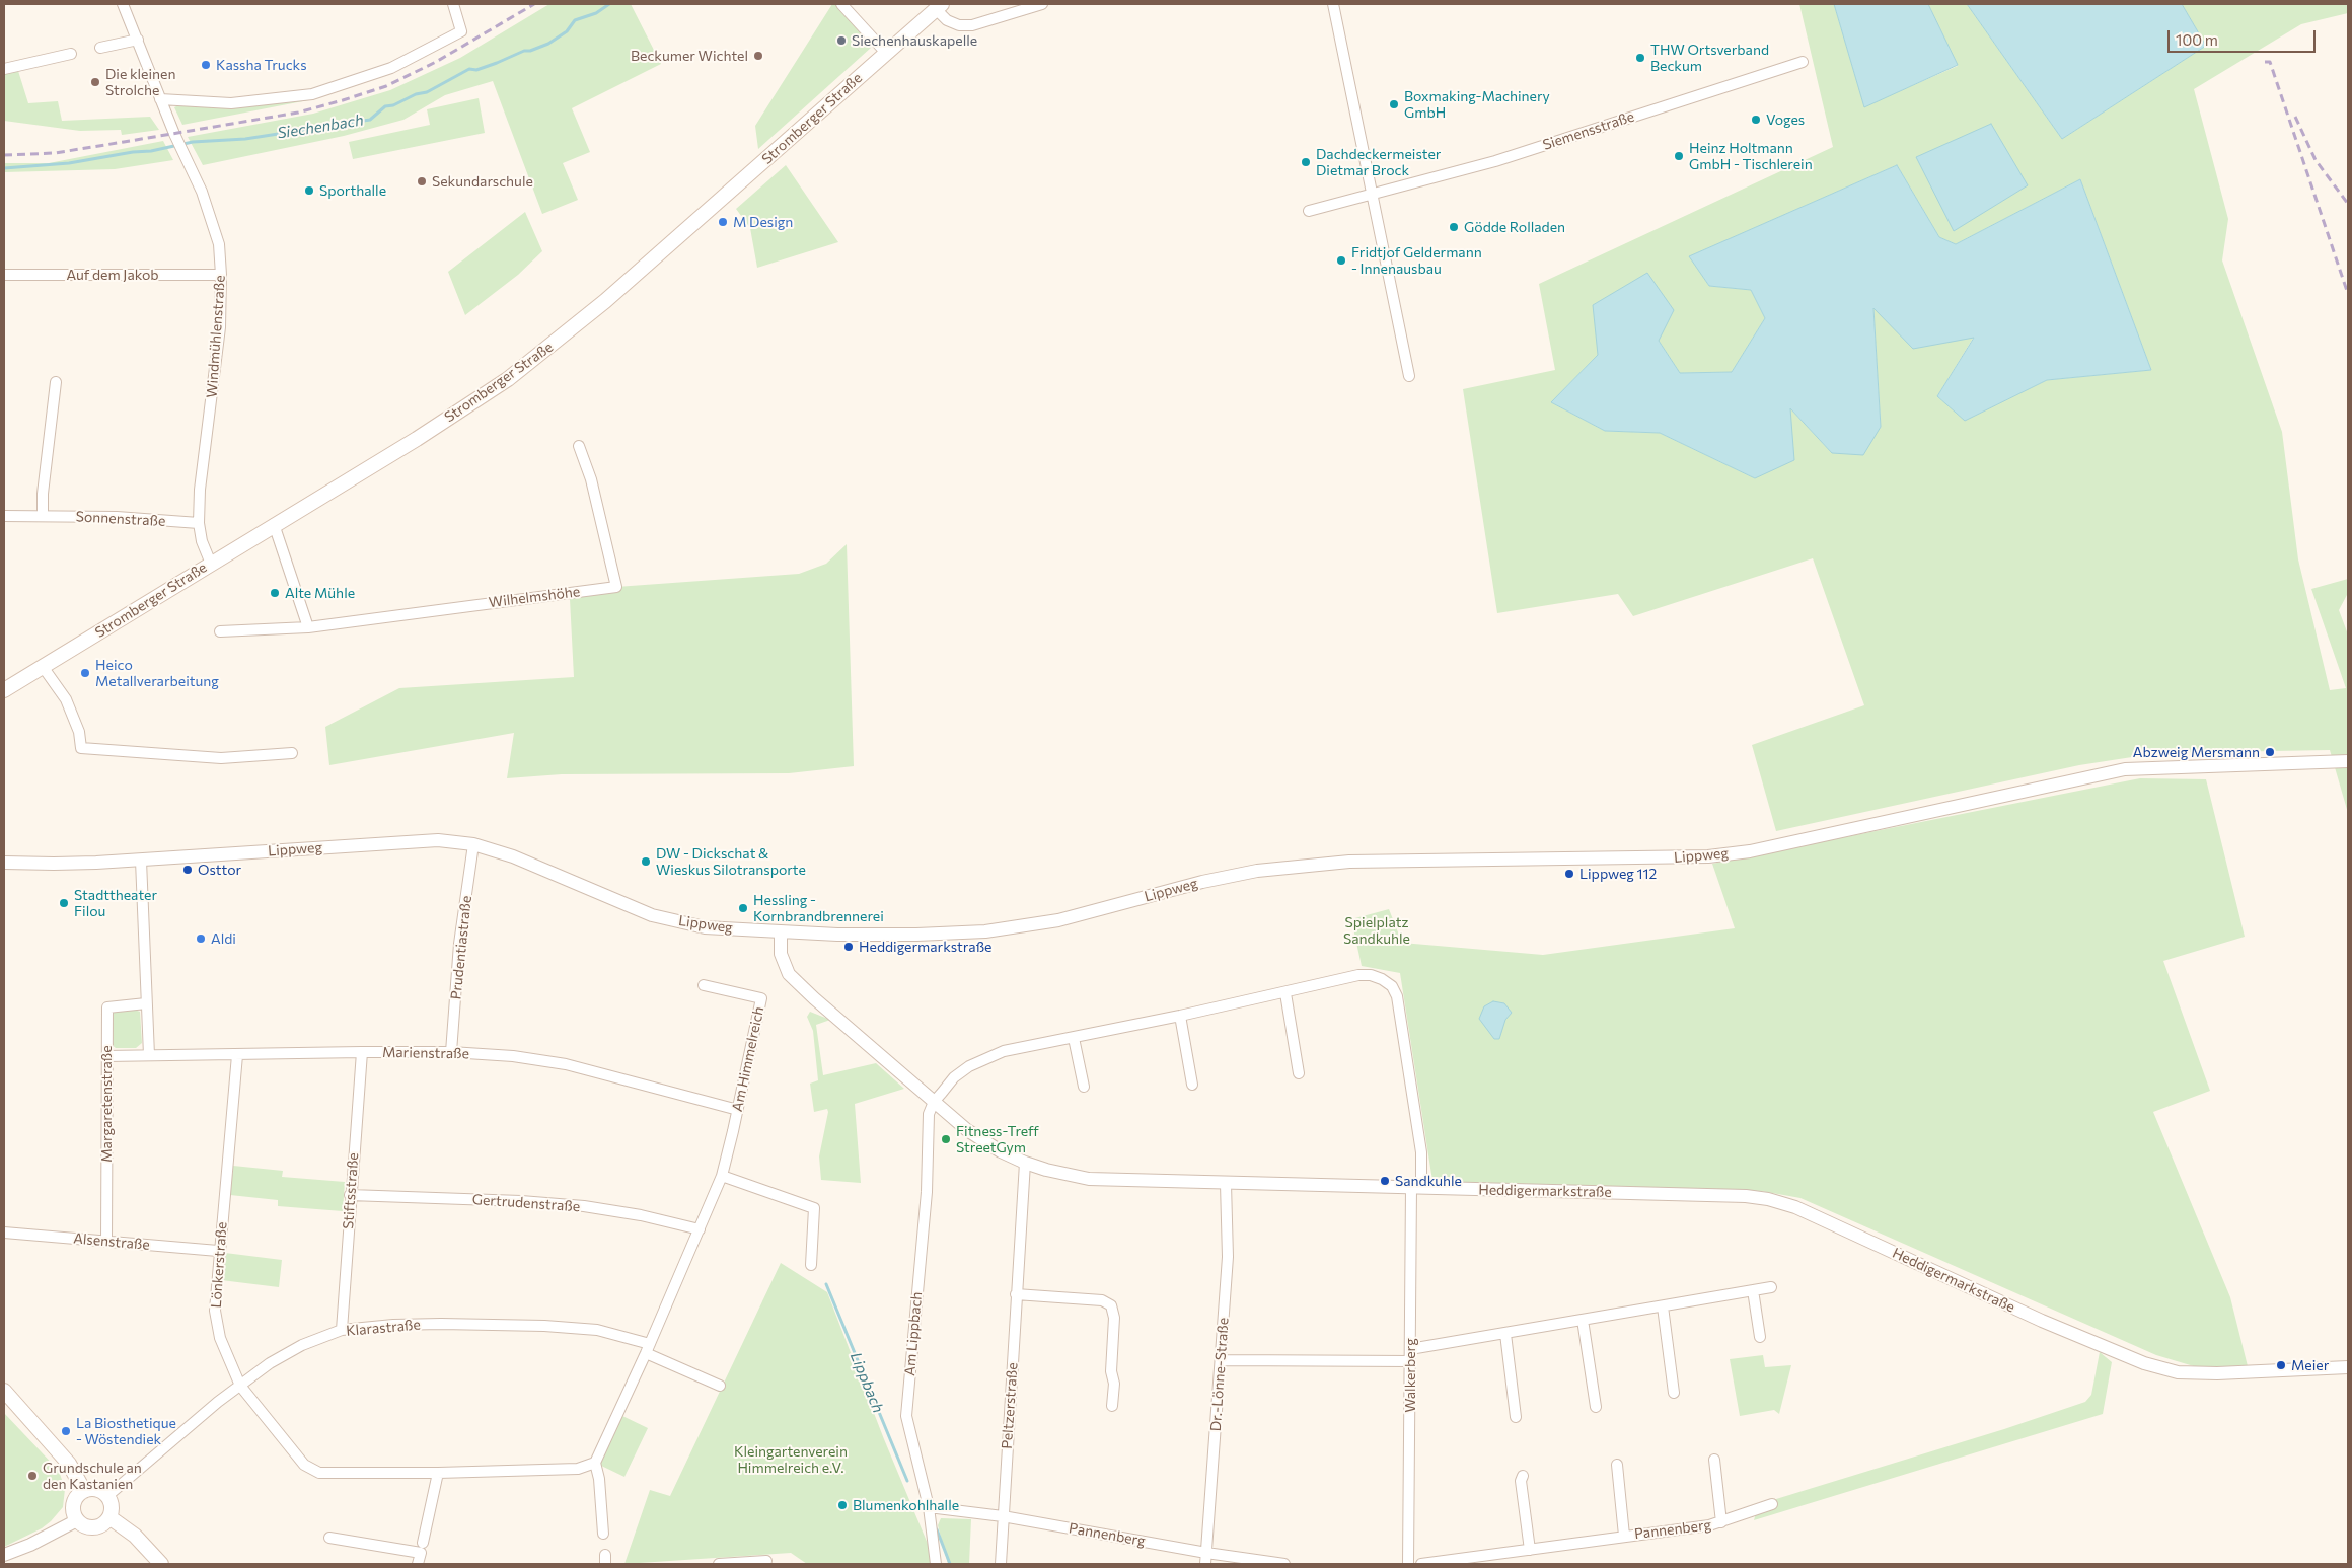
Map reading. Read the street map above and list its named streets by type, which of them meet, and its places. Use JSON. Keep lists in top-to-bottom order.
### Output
{
  "streets": {
    "main road": ["Stromberger Straße"],
    "street": [
      "Siemensstraße",
      "Auf dem Jakob",
      "Windmühlenstraße",
      "Sonnenstraße",
      "Wilhelmshöhe",
      "Lippweg",
      "Prudentiastraße",
      "Marienstraße",
      "Am Himmelreich",
      "Margaretenstraße",
      "Stiftsstraße",
      "Heddigermarkstraße",
      "Gertrudenstraße",
      "Alsenstraße",
      "Lönkerstraße",
      "Klarastraße",
      "Am Lippbach",
      "Dr.-Lönne-Straße",
      "Walkerberg",
      "Peltzerstraße",
      "Pannenberg"
    ]
  },
  "crossings": [
    ["Stromberger Straße", "Windmühlenstraße"],
    ["Auf dem Jakob", "Windmühlenstraße"],
    ["Windmühlenstraße", "Sonnenstraße"],
    ["Lippweg", "Prudentiastraße"],
    ["Lippweg", "Heddigermarkstraße"],
    ["Prudentiastraße", "Marienstraße"],
    ["Marienstraße", "Am Himmelreich"],
    ["Marienstraße", "Margaretenstraße"],
    ["Marienstraße", "Stiftsstraße"],
    ["Marienstraße", "Lönkerstraße"],
    ["Am Himmelreich", "Gertrudenstraße"],
    ["Am Himmelreich", "Lönkerstraße"],
    ["Am Himmelreich", "Klarastraße"],
    ["Margaretenstraße", "Alsenstraße"],
    ["Stiftsstraße", "Gertrudenstraße"],
    ["Stiftsstraße", "Klarastraße"],
    ["Heddigermarkstraße", "Am Lippbach"],
    ["Heddigermarkstraße", "Dr.-Lönne-Straße"],
    ["Heddigermarkstraße", "Walkerberg"],
    ["Heddigermarkstraße", "Peltzerstraße"],
    ["Alsenstraße", "Lönkerstraße"],
    ["Lönkerstraße", "Klarastraße"],
    ["Am Lippbach", "Pannenberg"],
    ["Dr.-Lönne-Straße", "Pannenberg"],
    ["Peltzerstraße", "Pannenberg"]
  ],
  "water": ["Siechenbach", "Lippbach"],
  "parks": ["Spielplatz Sandkuhle", "Kleingartenverein Himmelreich e.V."],
  "places": [
    "Siechenhauskapelle",
    "Beckumer Wichtel",
    "THW Ortsverband Beckum",
    "Kassha Trucks",
    "Die kleinen Strolche",
    "Boxmaking-Machinery GmbH",
    "Voges",
    "Heinz Holtmann GmbH - Tischlerein",
    "Dachdeckermeister Dietmar Brock",
    "Sekundarschule",
    "Sporthalle",
    "M Design",
    "Gödde Rolladen",
    "Fridtjof Geldermann - Innenausbau",
    "Alte Mühle",
    "Heico Metallverarbeitung",
    "Abzweig Mersmann",
    "DW - Dickschat & Wieskus Silotransporte",
    "Osttor",
    "Lippweg 112",
    "Stadttheater Filou",
    "Hessling - Kornbrandbrennerei",
    "Aldi",
    "Heddigermarkstraße",
    "Fitness-Treff StreetGym",
    "Sandkuhle",
    "Meier",
    "La Biosthetique - Wöstendiek",
    "Grundschule an den Kastanien",
    "Blumenkohlhalle"
  ],
  "scale_bar": "100 m"
}
